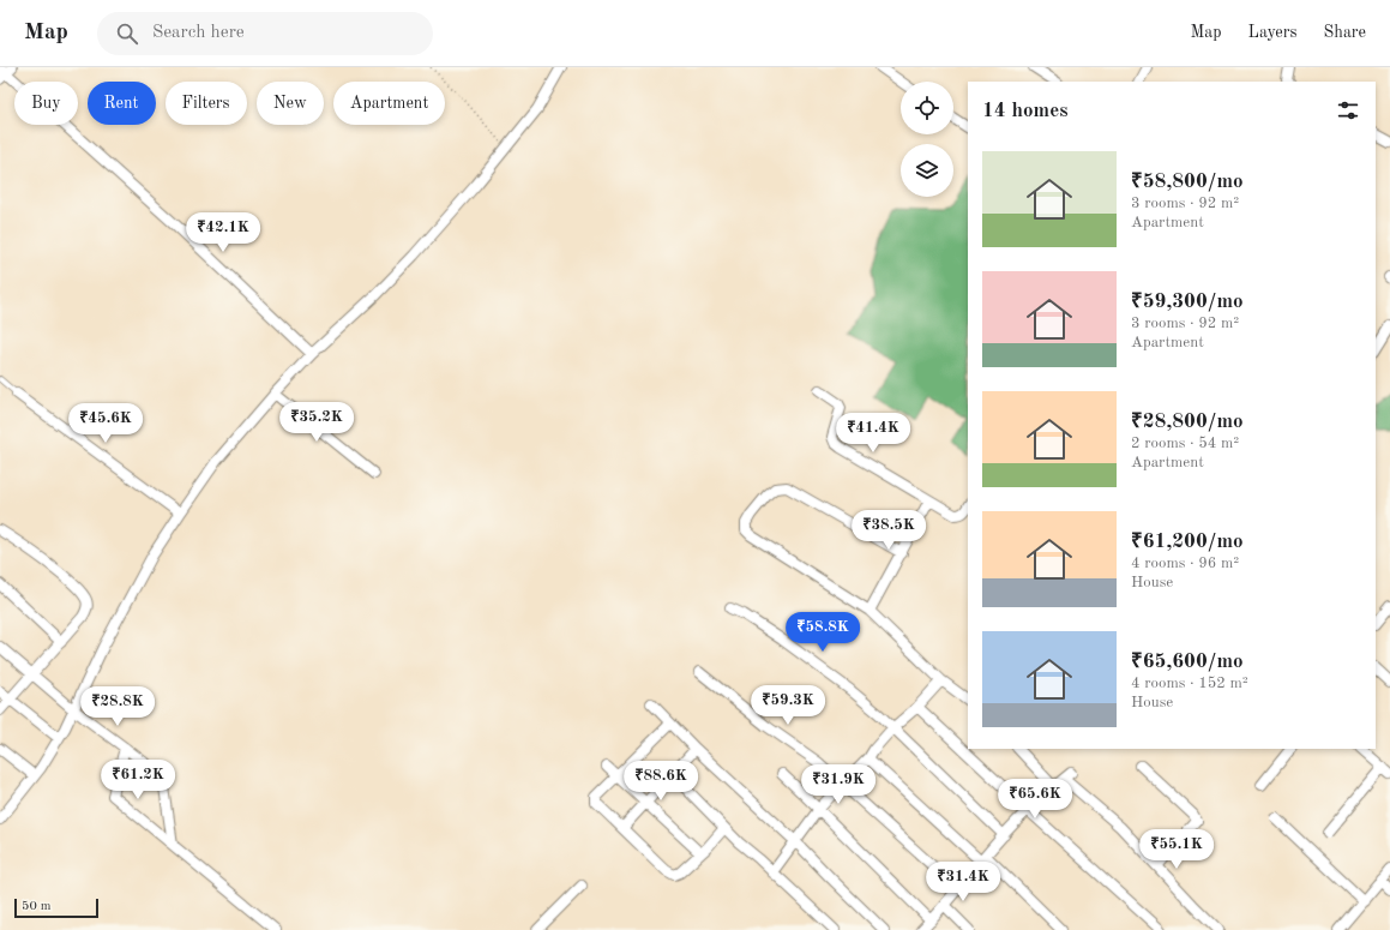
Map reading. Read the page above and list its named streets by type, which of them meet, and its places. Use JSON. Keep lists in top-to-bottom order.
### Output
{
  "scale_bar": "50 m",
  "page": {
    "header": "Map",
    "search": "Search here",
    "nav": ["Map", "Layers", "Share"],
    "chip": [
      "Buy",
      "Rent",
      "Filters",
      "New",
      "Apartment"
    ],
    "heading": "14 homes",
    "list": [
      {
        "name": "₹58,800/mo",
        "note": "3 rooms · 92 m² · Apartment"
      },
      {
        "name": "₹59,300/mo",
        "note": "3 rooms · 92 m² · Apartment"
      },
      {
        "name": "₹28,800/mo",
        "note": "2 rooms · 54 m² · Apartment"
      },
      {
        "name": "₹61,200/mo",
        "note": "4 rooms · 96 m² · House"
      },
      {
        "name": "₹65,600/mo",
        "note": "4 rooms · 152 m² · House"
      }
    ],
    "price": [
      "₹42.1K",
      "₹35.2K",
      "₹45.6K",
      "₹41.4K",
      "₹38.5K",
      "₹58.8K",
      "₹59.3K",
      "₹28.8K",
      "₹61.2K",
      "₹88.6K",
      "₹31.9K",
      "₹65.6K",
      "₹55.1K",
      "₹31.4K"
    ],
    "scale": "50 m"
  }
}
